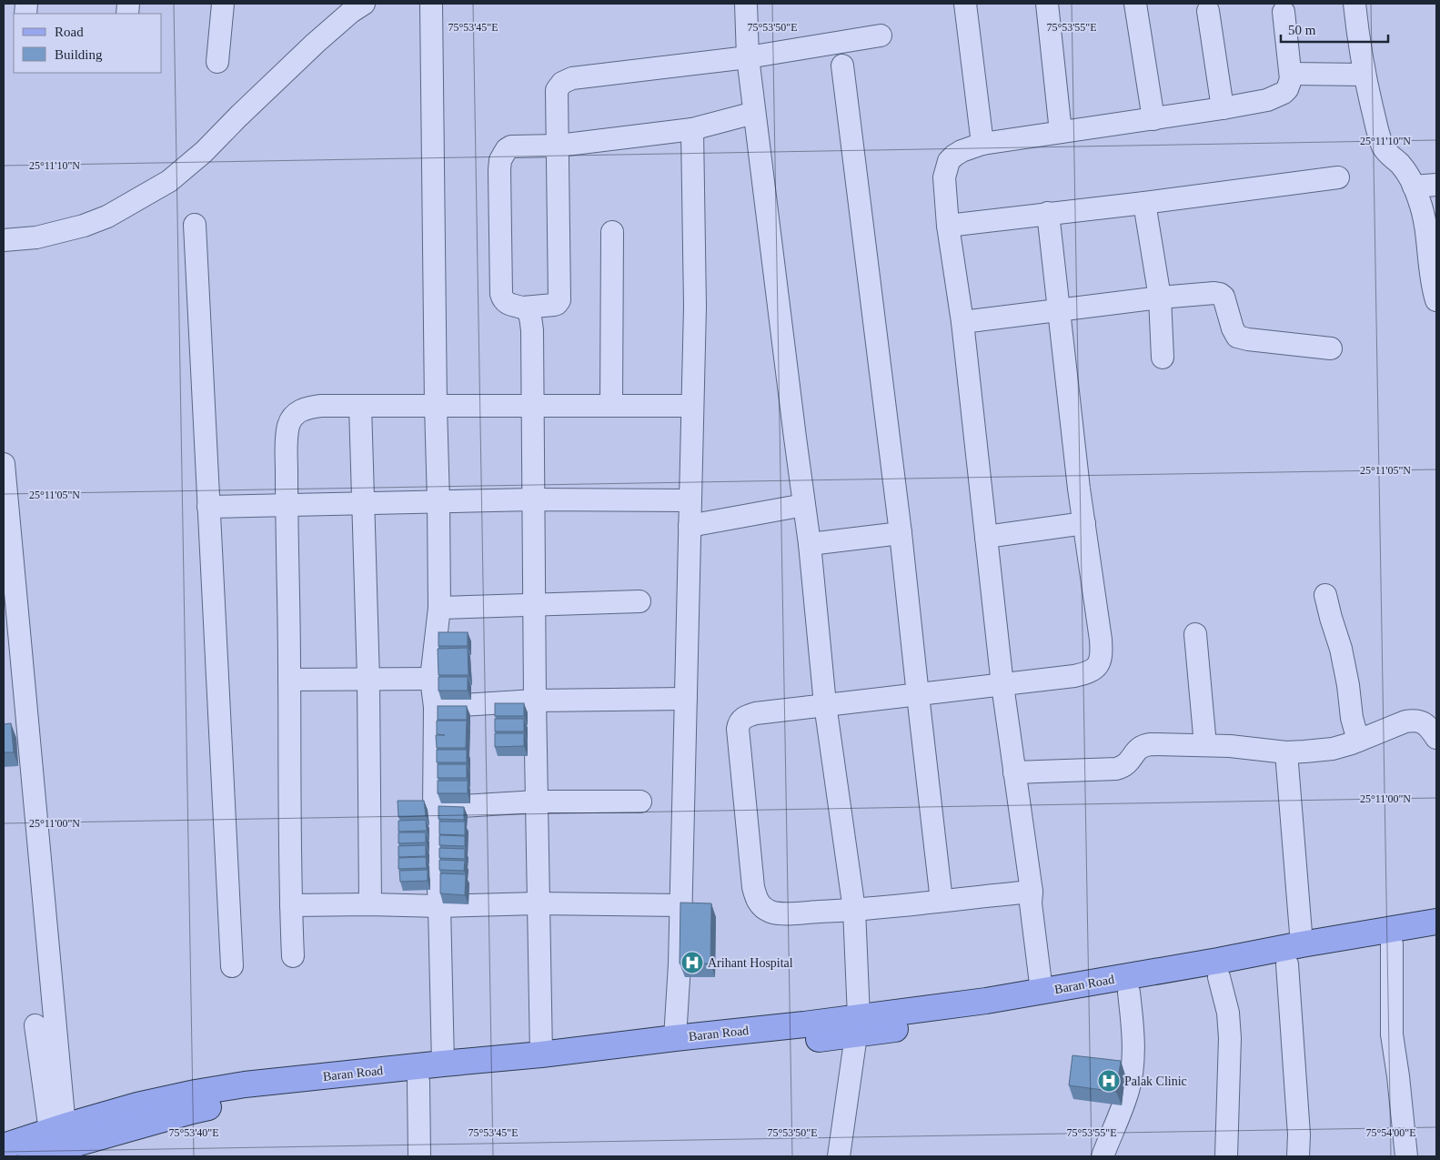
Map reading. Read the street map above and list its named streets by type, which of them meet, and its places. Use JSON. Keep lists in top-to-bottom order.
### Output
{
  "streets": {
    "main road": ["Baran Road"]
  },
  "places": {
    "hospital": ["Arihant Hospital", "Palak Clinic"]
  },
  "legend": ["Road", "Building"],
  "scale_bar": "50 m",
  "coordinates": [
    "75°53'45\"E",
    "75°53'50\"E",
    "75°53'55\"E",
    "25°11'10\"N",
    "25°11'05\"N",
    "25°11'00\"N",
    "75°53'40\"E",
    "75°54'00\"E"
  ]
}
